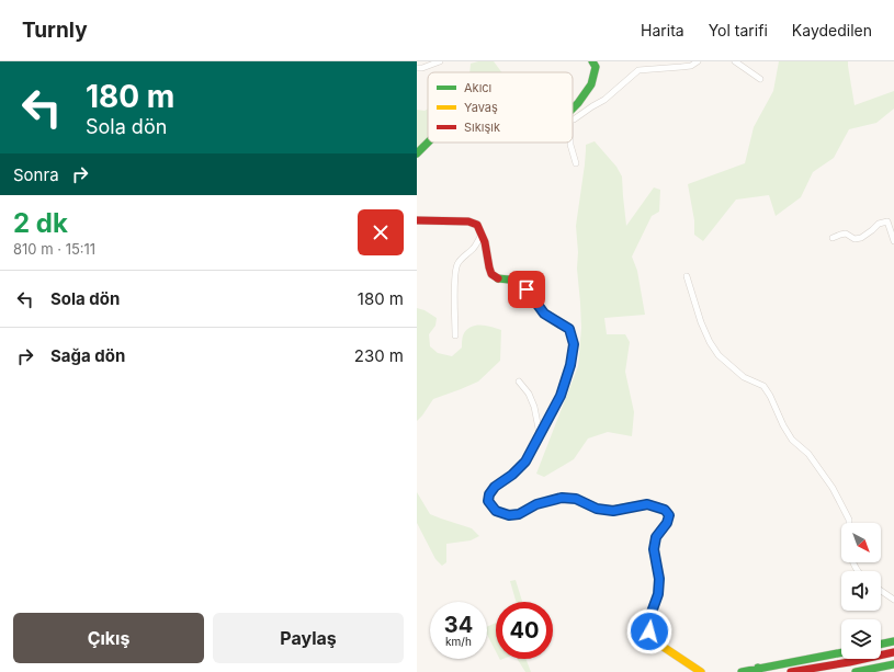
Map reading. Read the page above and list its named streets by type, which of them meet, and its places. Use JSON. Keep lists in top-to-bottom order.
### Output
{
  "legend": ["Akıcı", "Yavaş", "Sıkışık"],
  "north": "bottom right",
  "page": {
    "header": "Turnly",
    "nav": ["Harita", "Yol tarifi", "Kaydedilen"],
    "turn": ["180 m", "Sola dön"],
    "then": "Sonra",
    "heading": ["2 dk", "810 m · 15:11"],
    "list": [
      {
        "name": "Sola dön",
        "value": "180 m"
      },
      {
        "name": "Sağa dön",
        "value": "230 m"
      }
    ],
    "speed": "34 km/h",
    "limit": "40",
    "buttons": ["Çıkış", "Paylaş"]
  }
}
